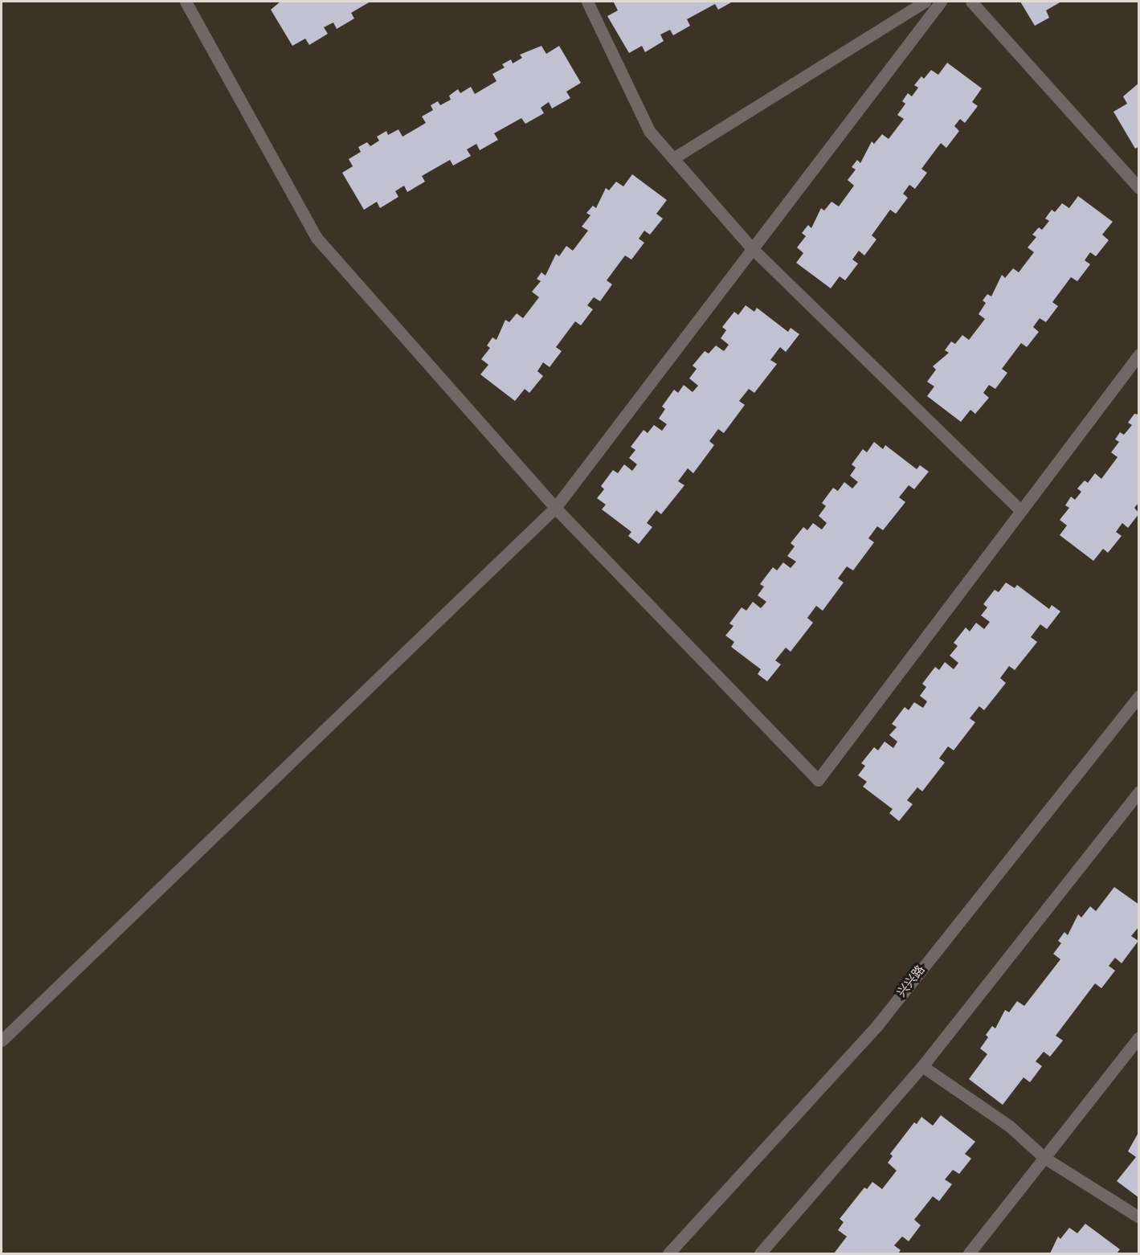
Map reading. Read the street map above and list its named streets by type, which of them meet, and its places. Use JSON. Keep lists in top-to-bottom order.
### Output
{
  "streets": {
    "street": ["兴兴路"]
  }
}
